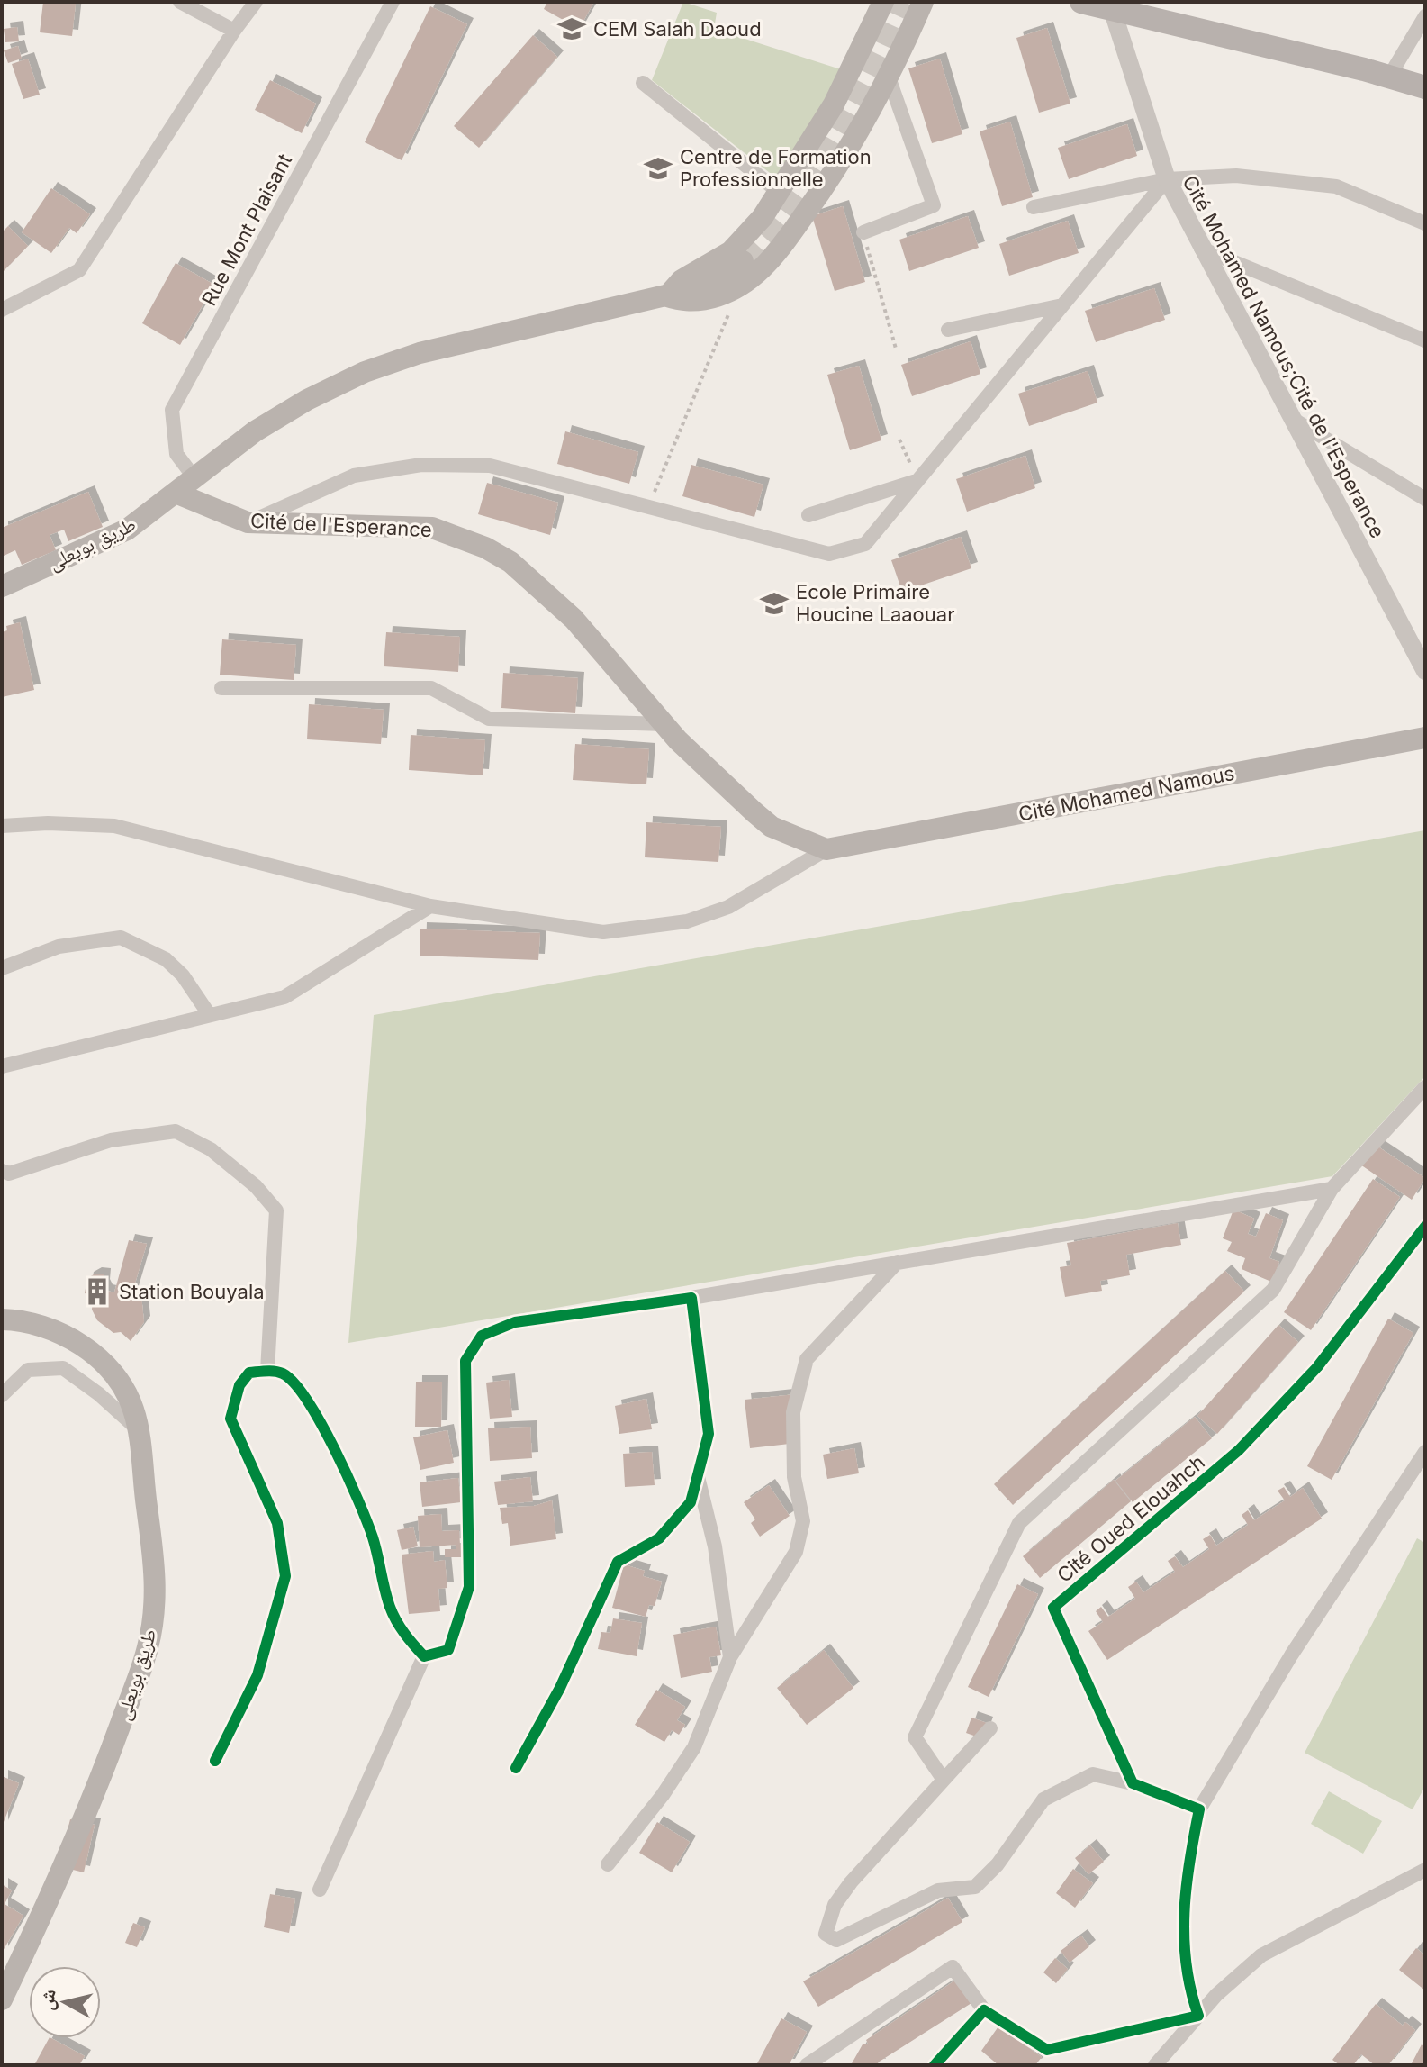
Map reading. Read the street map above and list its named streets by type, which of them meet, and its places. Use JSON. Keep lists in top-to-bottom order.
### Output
{
  "streets": {
    "main road": ["Cité de l'Esperance", "طريق بويعلى", "Cité Mohamed Namous"],
    "street": ["Rue Mont Plaisant", "Cité Mohamed Namous;Cité de l'Esperance", "Cité Oued Elouahch"]
  },
  "crossings": [
    ["Cité de l'Esperance", "طريق بويعلى"],
    ["Cité de l'Esperance", "Cité Mohamed Namous"]
  ],
  "places": {
    "school or university": ["CEM Salah Daoud", "Centre de Formation Professionnelle", "Ecole Primaire Houcine Laaouar"],
    "building": ["Station Bouyala"]
  },
  "north": "left"
}
